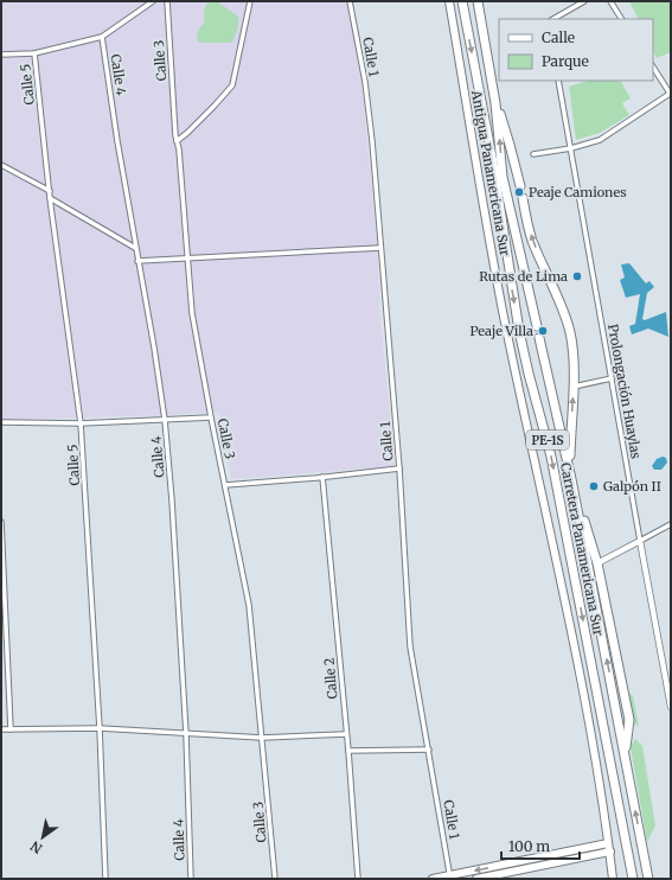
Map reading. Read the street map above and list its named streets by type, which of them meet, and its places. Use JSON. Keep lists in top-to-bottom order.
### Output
{
  "streets": {
    "highway": ["PE-1S", "Carretera Panamericana Sur"],
    "main road": ["Antigua Panamericana Sur"],
    "street": [
      "Calle 1",
      "Calle 3",
      "Calle 4",
      "Calle 5",
      "Prolongación Huaylas",
      "Calle 2"
    ]
  },
  "places": [
    "Peaje Camiones",
    "Rutas de Lima",
    "Peaje Villa",
    "Galpón II"
  ],
  "legend": ["Calle", "Parque"],
  "scale_bar": "100 m",
  "north": "bottom left"
}
